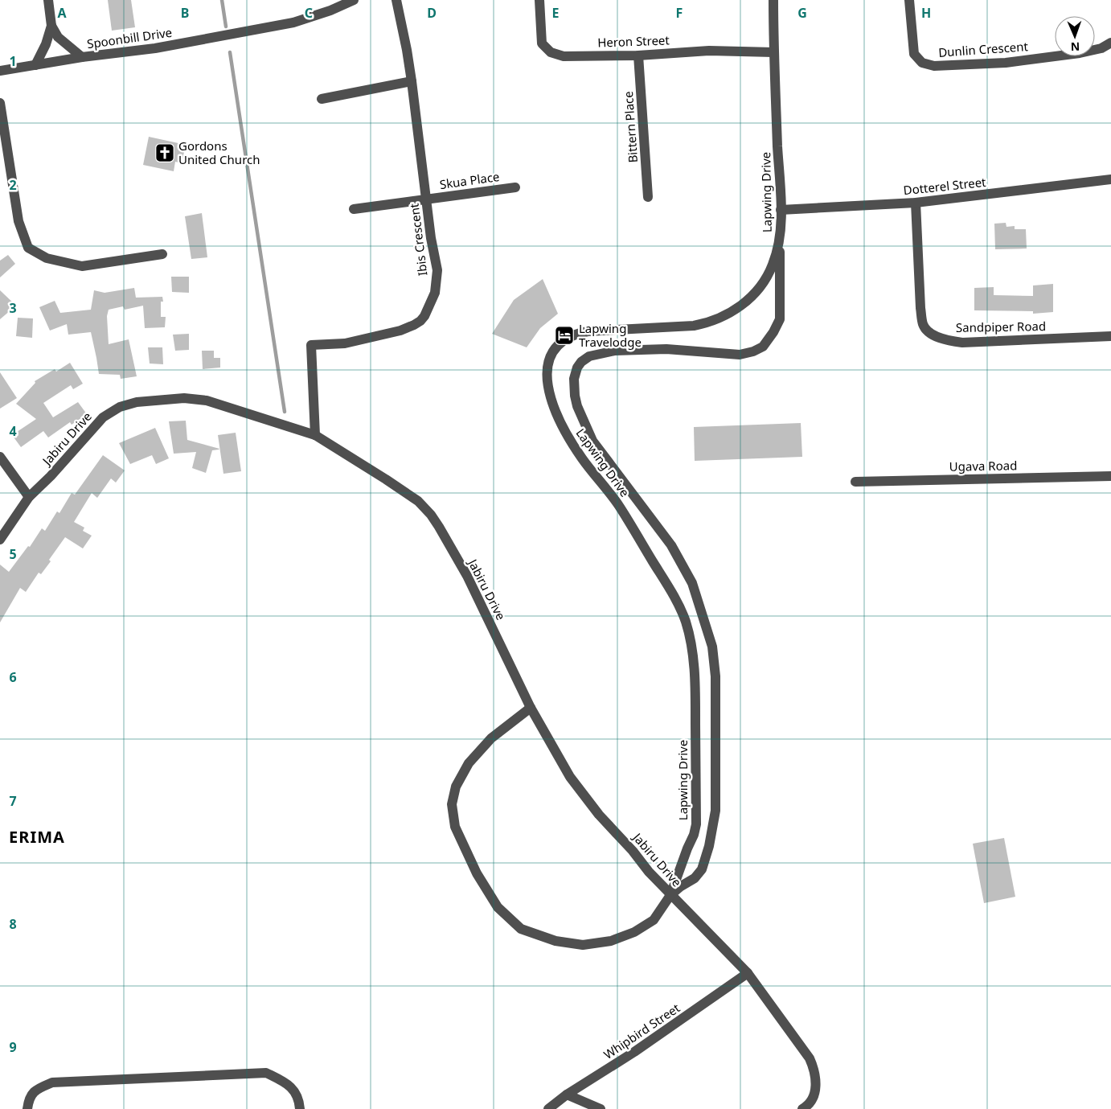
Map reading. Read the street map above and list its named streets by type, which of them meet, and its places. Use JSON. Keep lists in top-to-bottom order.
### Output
{
  "streets": {
    "street": [
      "Spoonbill Drive",
      "Heron Street",
      "Dunlin Crescent",
      "Bittern Place",
      "Skua Place",
      "Dotterel Street",
      "Lapwing Drive",
      "Ibis Crescent",
      "Sandpiper Road",
      "Jabiru Drive",
      "Ugava Road",
      "Whipbird Street"
    ]
  },
  "crossings": [
    ["Heron Street", "Bittern Place"],
    ["Heron Street", "Lapwing Drive"],
    ["Skua Place", "Ibis Crescent"],
    ["Dotterel Street", "Lapwing Drive"],
    ["Dotterel Street", "Sandpiper Road"],
    ["Lapwing Drive", "Jabiru Drive"],
    ["Ibis Crescent", "Jabiru Drive"],
    ["Jabiru Drive", "Whipbird Street"]
  ],
  "districts": ["ERIMA"],
  "places": {
    "church": ["Gordons United Church"],
    "hotel": ["Lapwing Travelodge"]
  },
  "north": "bottom",
  "grid": {
    "columns": [
      "A",
      "B",
      "C",
      "D",
      "E",
      "F",
      "G",
      "H"
    ],
    "rows": [
      "1",
      "2",
      "3",
      "4",
      "5",
      "6",
      "7",
      "8",
      "9"
    ]
  }
}
